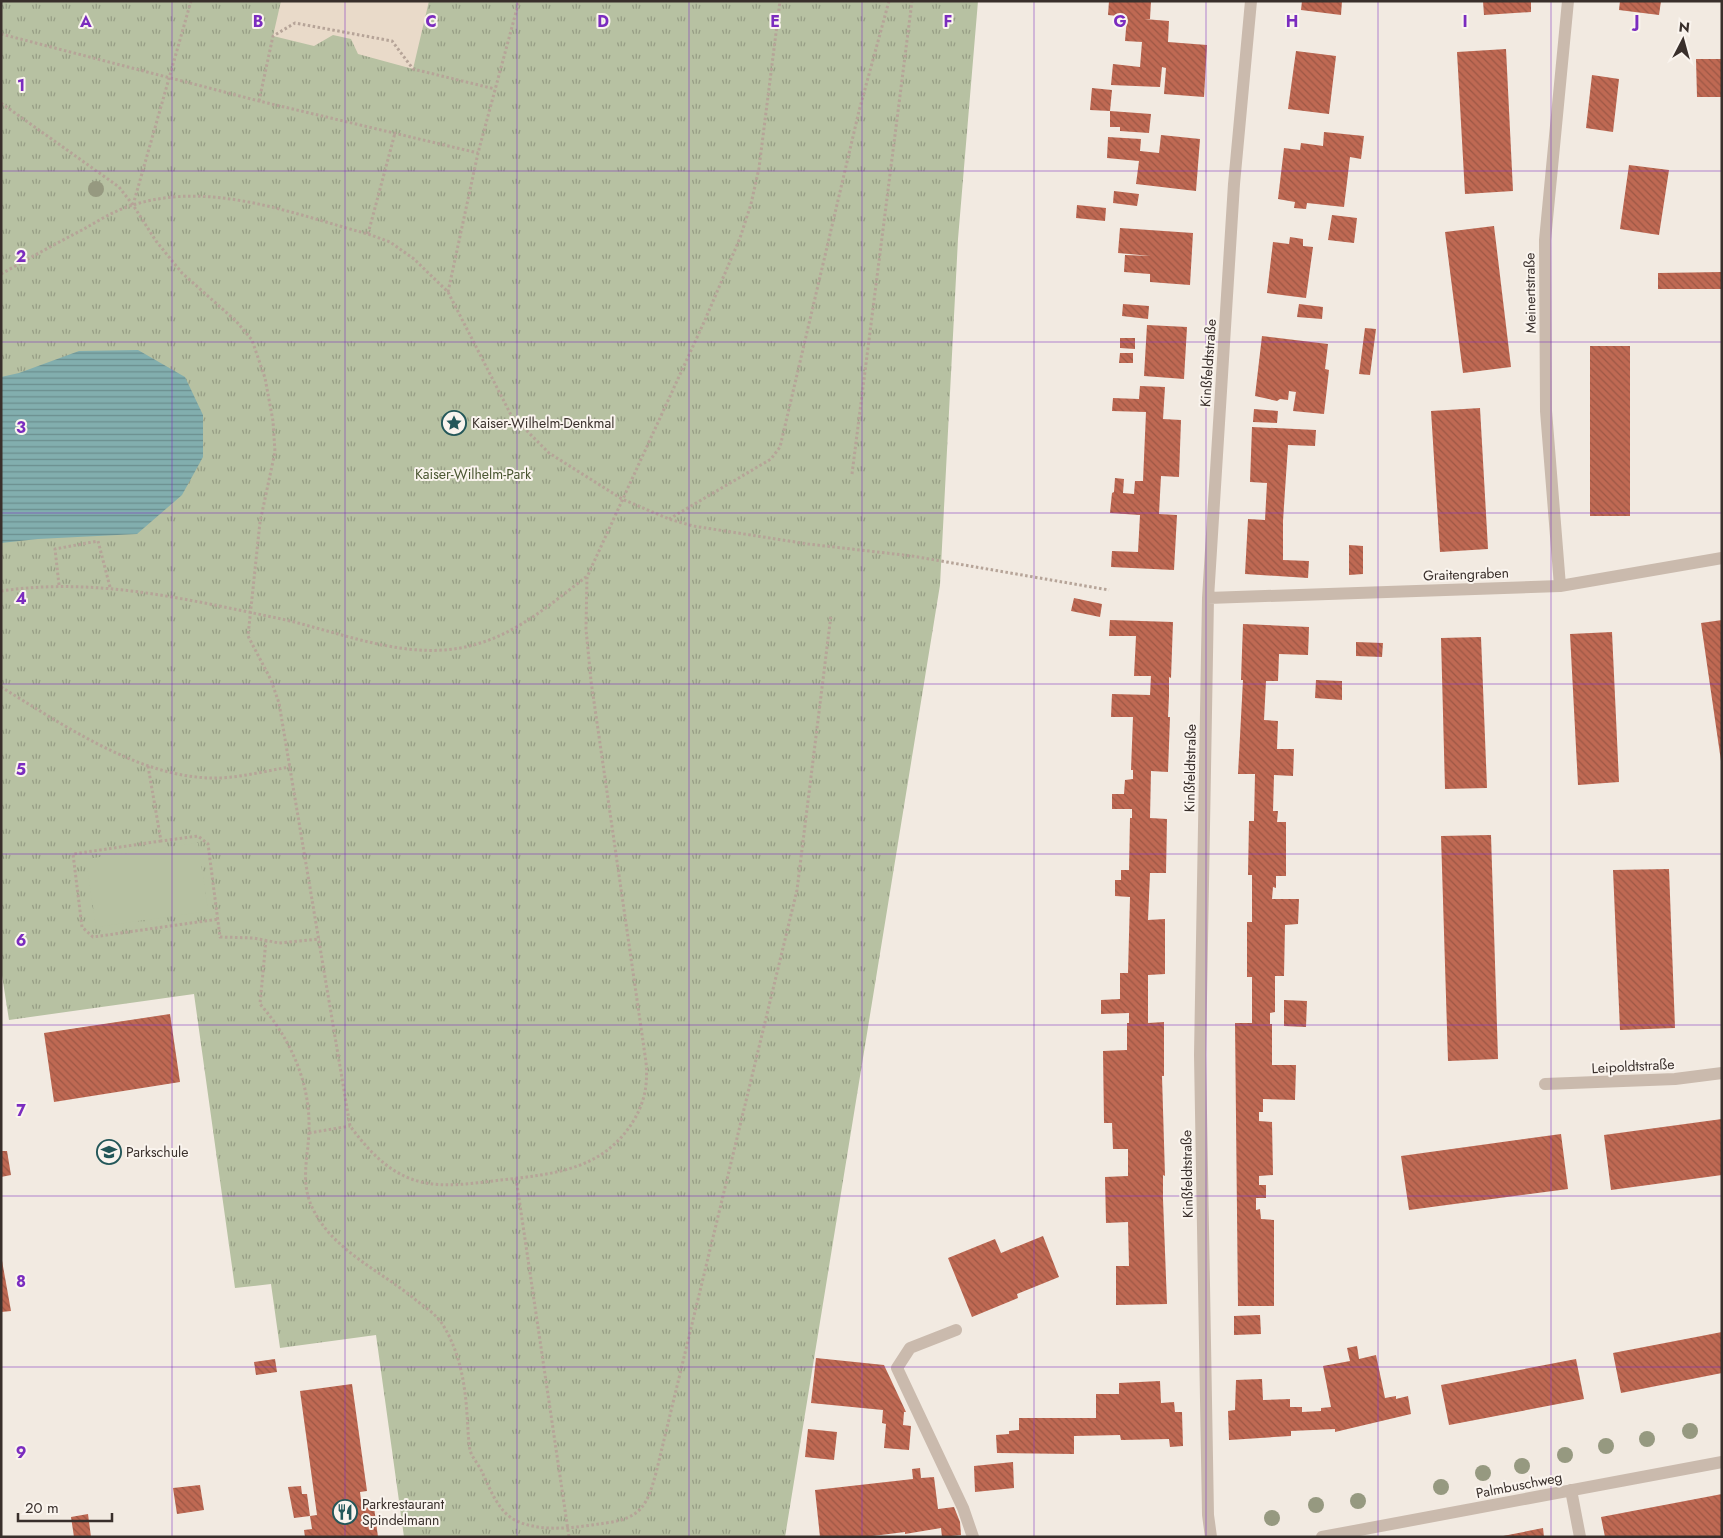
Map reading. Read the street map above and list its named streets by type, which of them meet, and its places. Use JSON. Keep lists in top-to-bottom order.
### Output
{
  "streets": {
    "street": [
      "Meinertstraße",
      "Kinßfeldtstraße",
      "Graitengraben",
      "Leipoldtstraße",
      "Palmbuschweg"
    ]
  },
  "crossings": [
    ["Meinertstraße", "Graitengraben"],
    ["Kinßfeldtstraße", "Graitengraben"]
  ],
  "parks": ["Kaiser-Wilhelm-Park"],
  "places": {
    "place": ["Kaiser-Wilhelm-Denkmal"],
    "school or university": ["Parkschule"],
    "restaurant": ["Parkrestaurant Spindelmann"]
  },
  "scale_bar": "20 m",
  "north": "top",
  "grid": {
    "columns": [
      "A",
      "B",
      "C",
      "D",
      "E",
      "F",
      "G",
      "H",
      "I",
      "J"
    ],
    "rows": [
      "1",
      "2",
      "3",
      "4",
      "5",
      "6",
      "7",
      "8",
      "9"
    ]
  }
}
